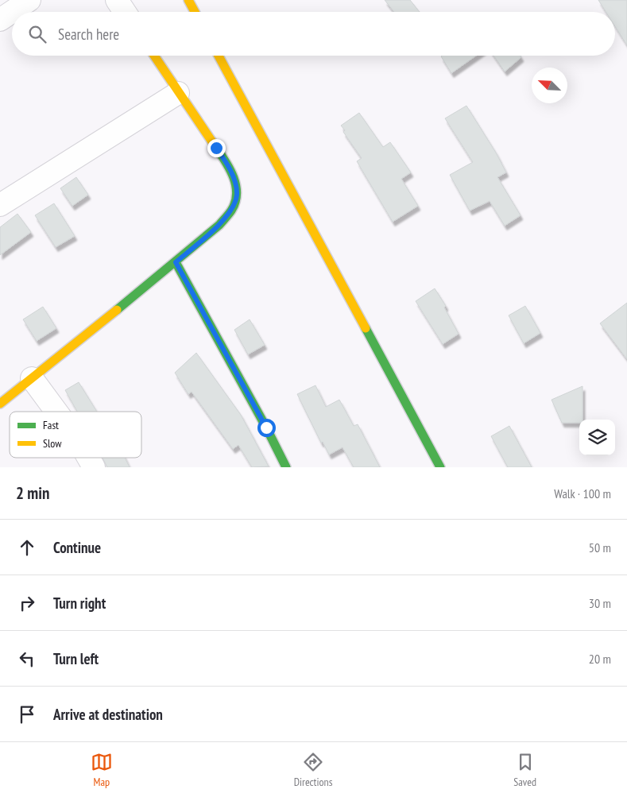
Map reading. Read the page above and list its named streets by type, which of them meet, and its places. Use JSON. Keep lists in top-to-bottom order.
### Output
{
  "legend": ["Fast", "Slow"],
  "north": "top left",
  "page": {
    "search": "Search here",
    "heading": ["2 min", "Walk · 100 m"],
    "list": [
      ["Continue", "50 m"],
      ["Turn right", "30 m"],
      ["Turn left", "20 m"],
      "Arrive at destination"
    ],
    "nav": ["Map", "Directions", "Saved"]
  }
}
